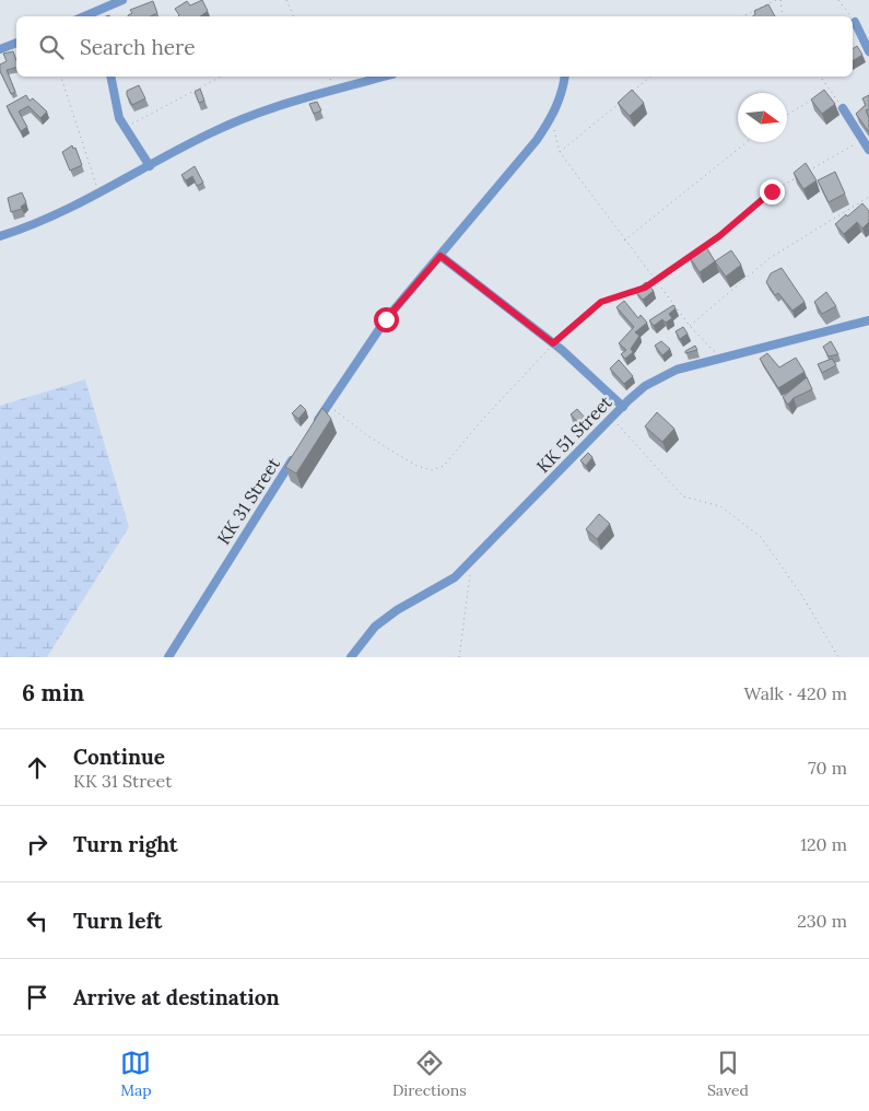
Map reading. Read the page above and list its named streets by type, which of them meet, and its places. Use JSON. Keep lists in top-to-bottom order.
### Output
{
  "streets": {
    "street": ["KK 51 Street", "KK 31 Street"]
  },
  "north": "right",
  "page": {
    "search": "Search here",
    "heading": ["6 min", "Walk · 420 m"],
    "list": [
      ["Continue", "KK 31 Street", "70 m"],
      ["Turn right", "120 m"],
      ["Turn left", "230 m"],
      "Arrive at destination"
    ],
    "nav": ["Map", "Directions", "Saved"]
  }
}
